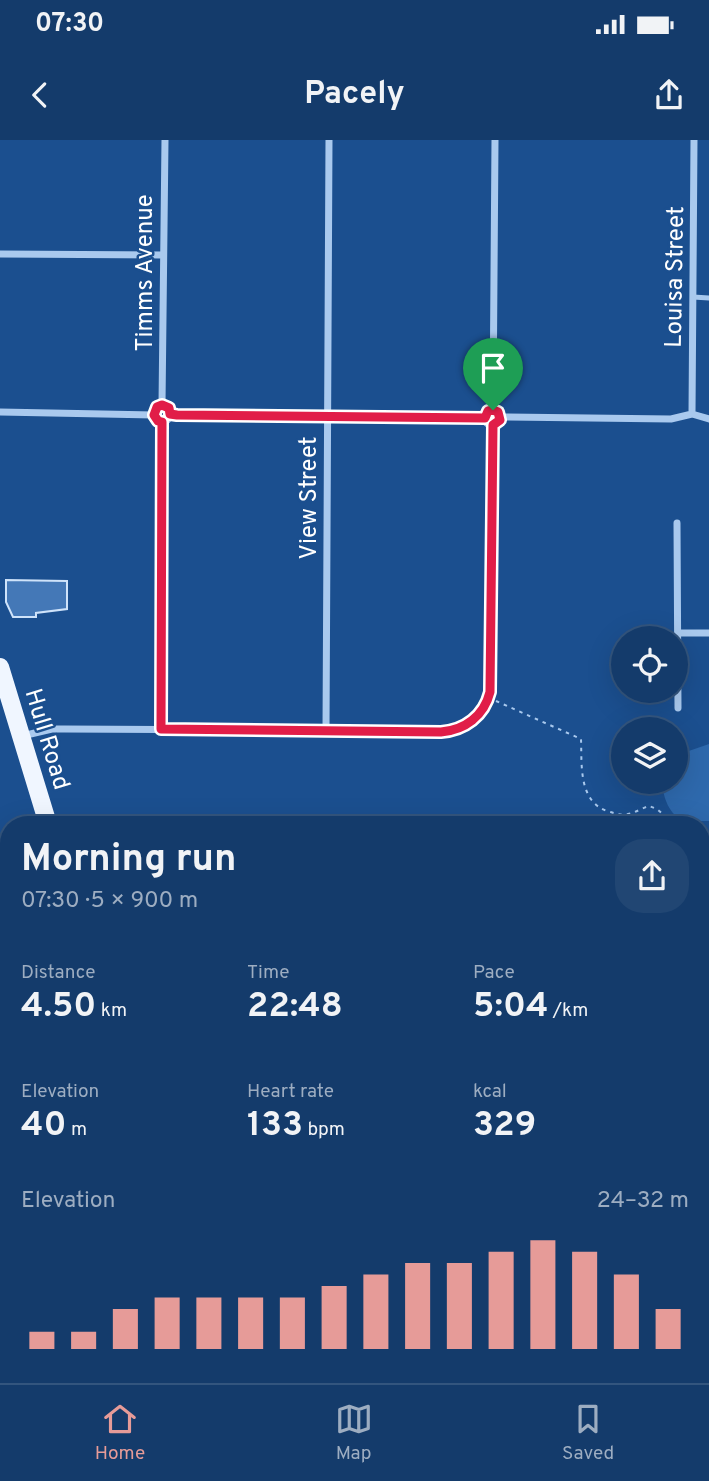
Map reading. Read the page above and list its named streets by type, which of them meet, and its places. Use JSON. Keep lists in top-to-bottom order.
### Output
{
  "streets": {
    "main road": ["Hull Road"],
    "street": ["Timms Avenue", "Louisa Street", "View Street"]
  },
  "page": {
    "status": "07:30",
    "header": "Pacely",
    "heading": ["Morning run", "07:30 · 5 × 900 m"],
    "stats": [
      ["Distance", "4.50 km"],
      ["Time", "22:48"],
      ["Pace", "5:04 /km"],
      ["Elevation", "40 m"],
      ["Heart rate", "133 bpm"],
      ["kcal", "329"]
    ],
    "chart": ["Elevation", "24–32 m"],
    "tabs": ["Home", "Map", "Saved"]
  }
}
